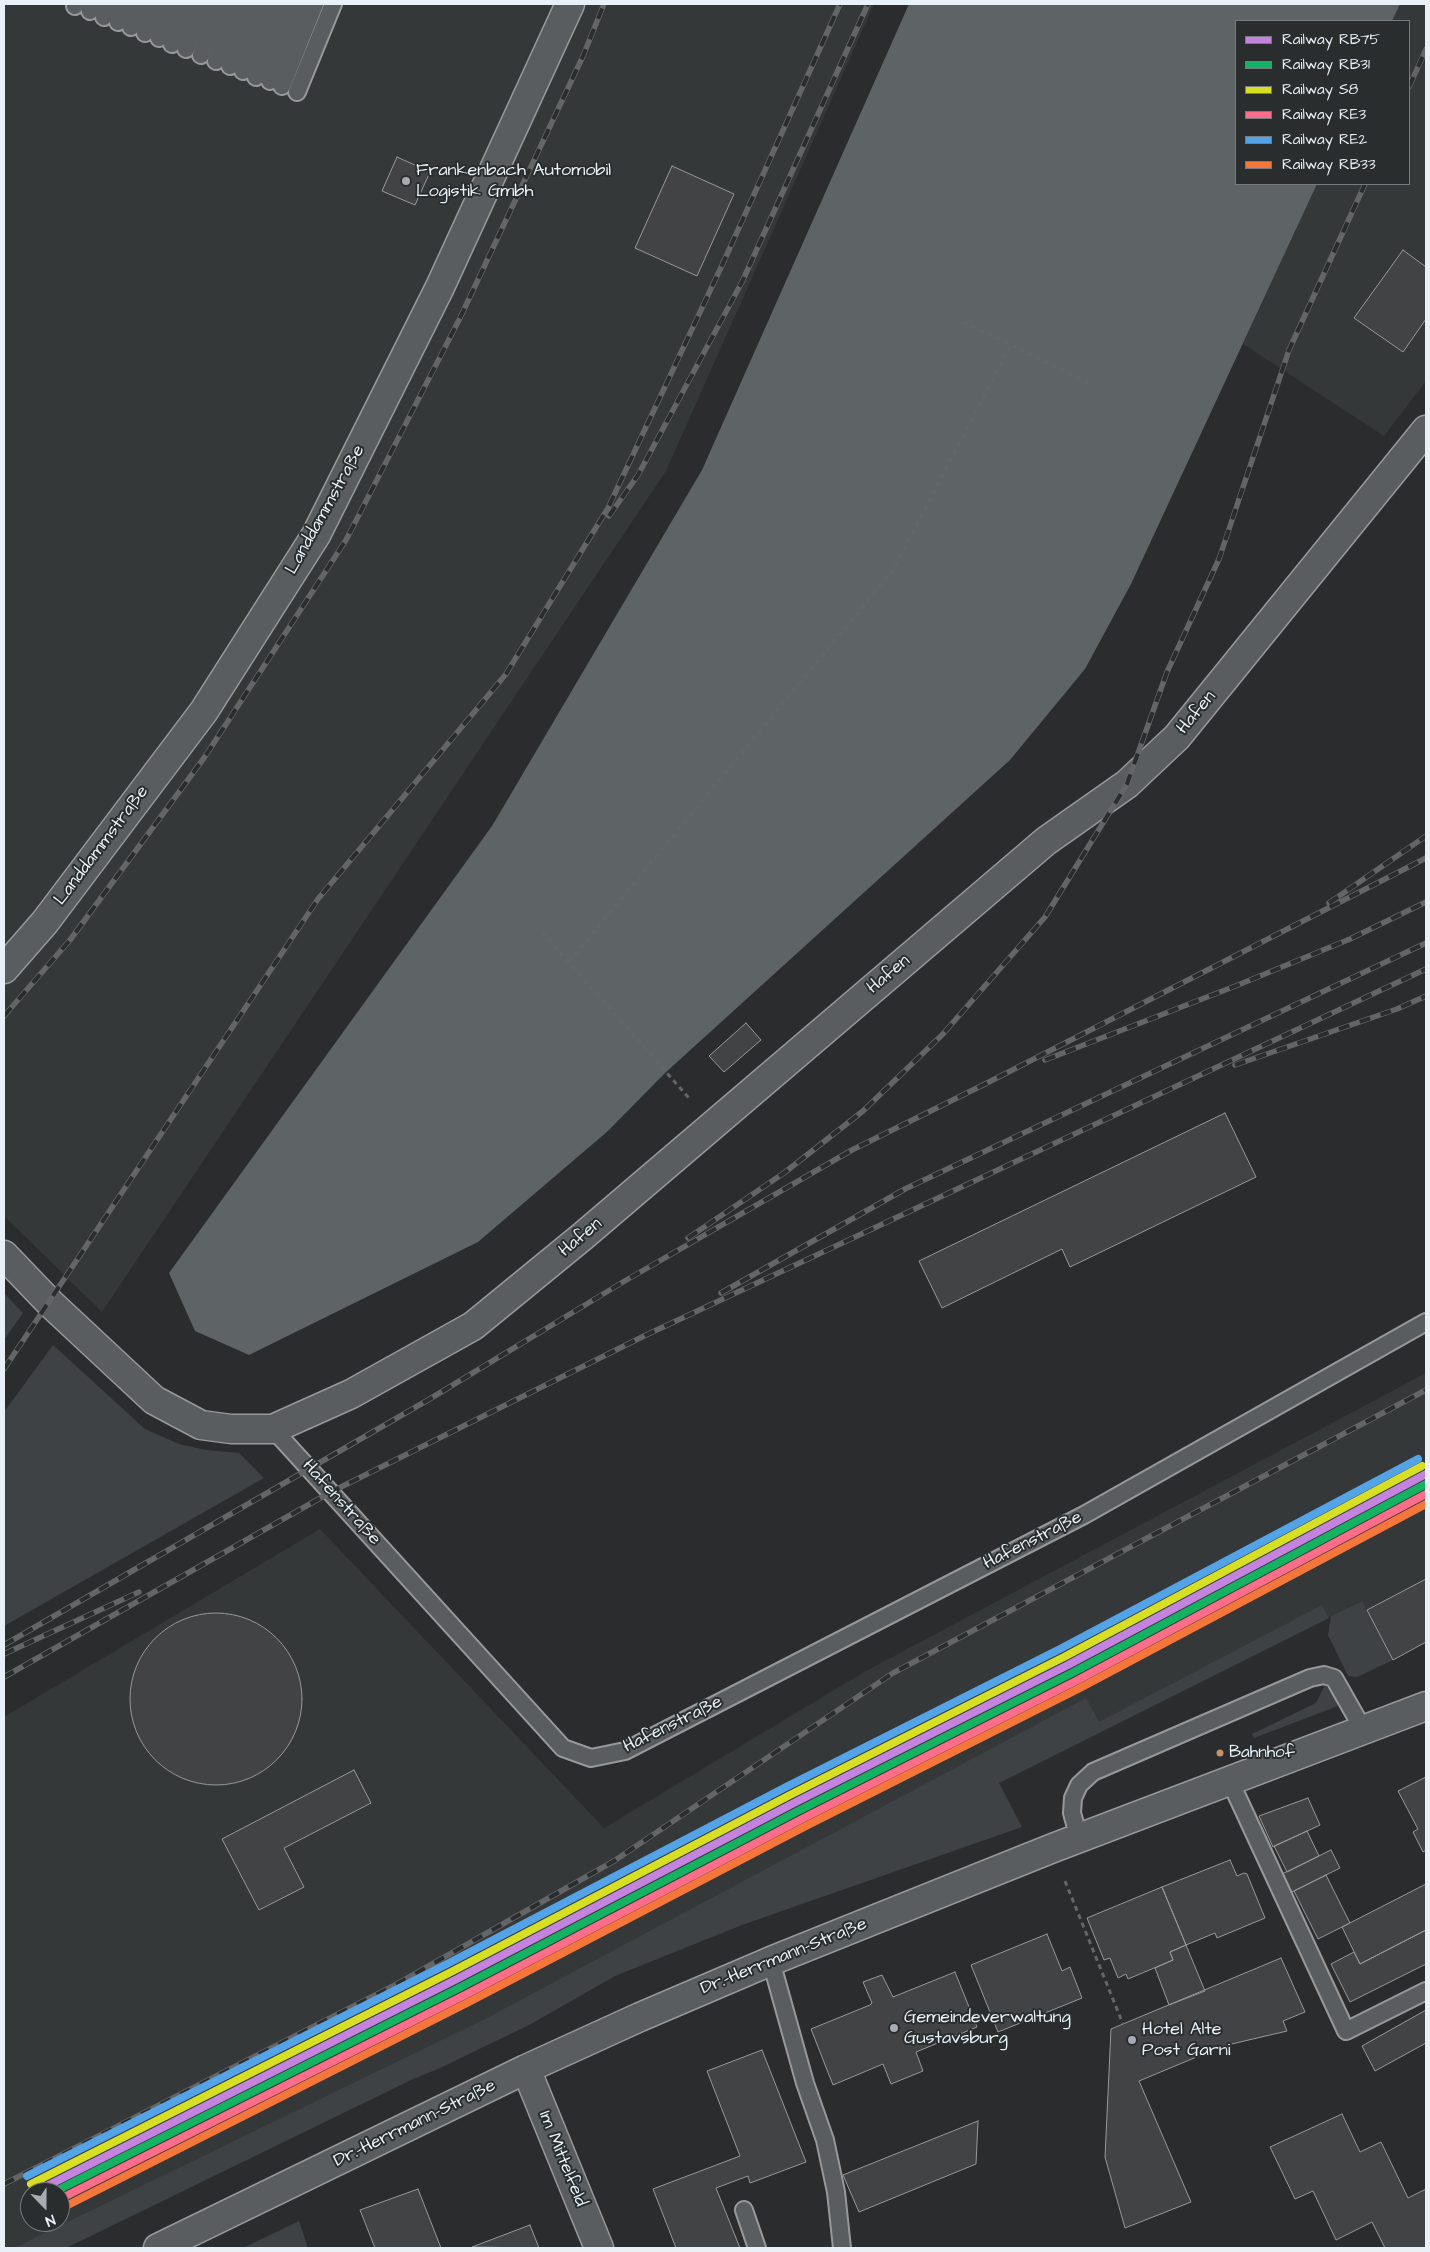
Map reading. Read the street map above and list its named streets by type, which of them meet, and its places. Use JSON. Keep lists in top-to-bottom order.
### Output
{
  "streets": {
    "street": [
      "Landdammstraße",
      "Hafen",
      "Dr.-Herrmann-Straße",
      "Im Mittelfeld"
    ],
    "lane": ["Hafenstraße"]
  },
  "crossings": [
    ["Hafen", "Hafenstraße"],
    ["Dr.-Herrmann-Straße", "Im Mittelfeld"]
  ],
  "places": [
    "Frankenbach Automobil Logistik Gmbh",
    "Bahnhof",
    "Gemeindeverwaltung Gustavsburg",
    "Hotel Alte Post Garni"
  ],
  "lines": [
    "rail line RE2",
    "rail line S8",
    "rail line RB75",
    "rail line RB31",
    "rail line RE3",
    "rail line RB33"
  ],
  "legend": [
    "Railway RB75",
    "Railway RB31",
    "Railway S8",
    "Railway RE3",
    "Railway RE2",
    "Railway RB33"
  ],
  "north": "bottom"
}
